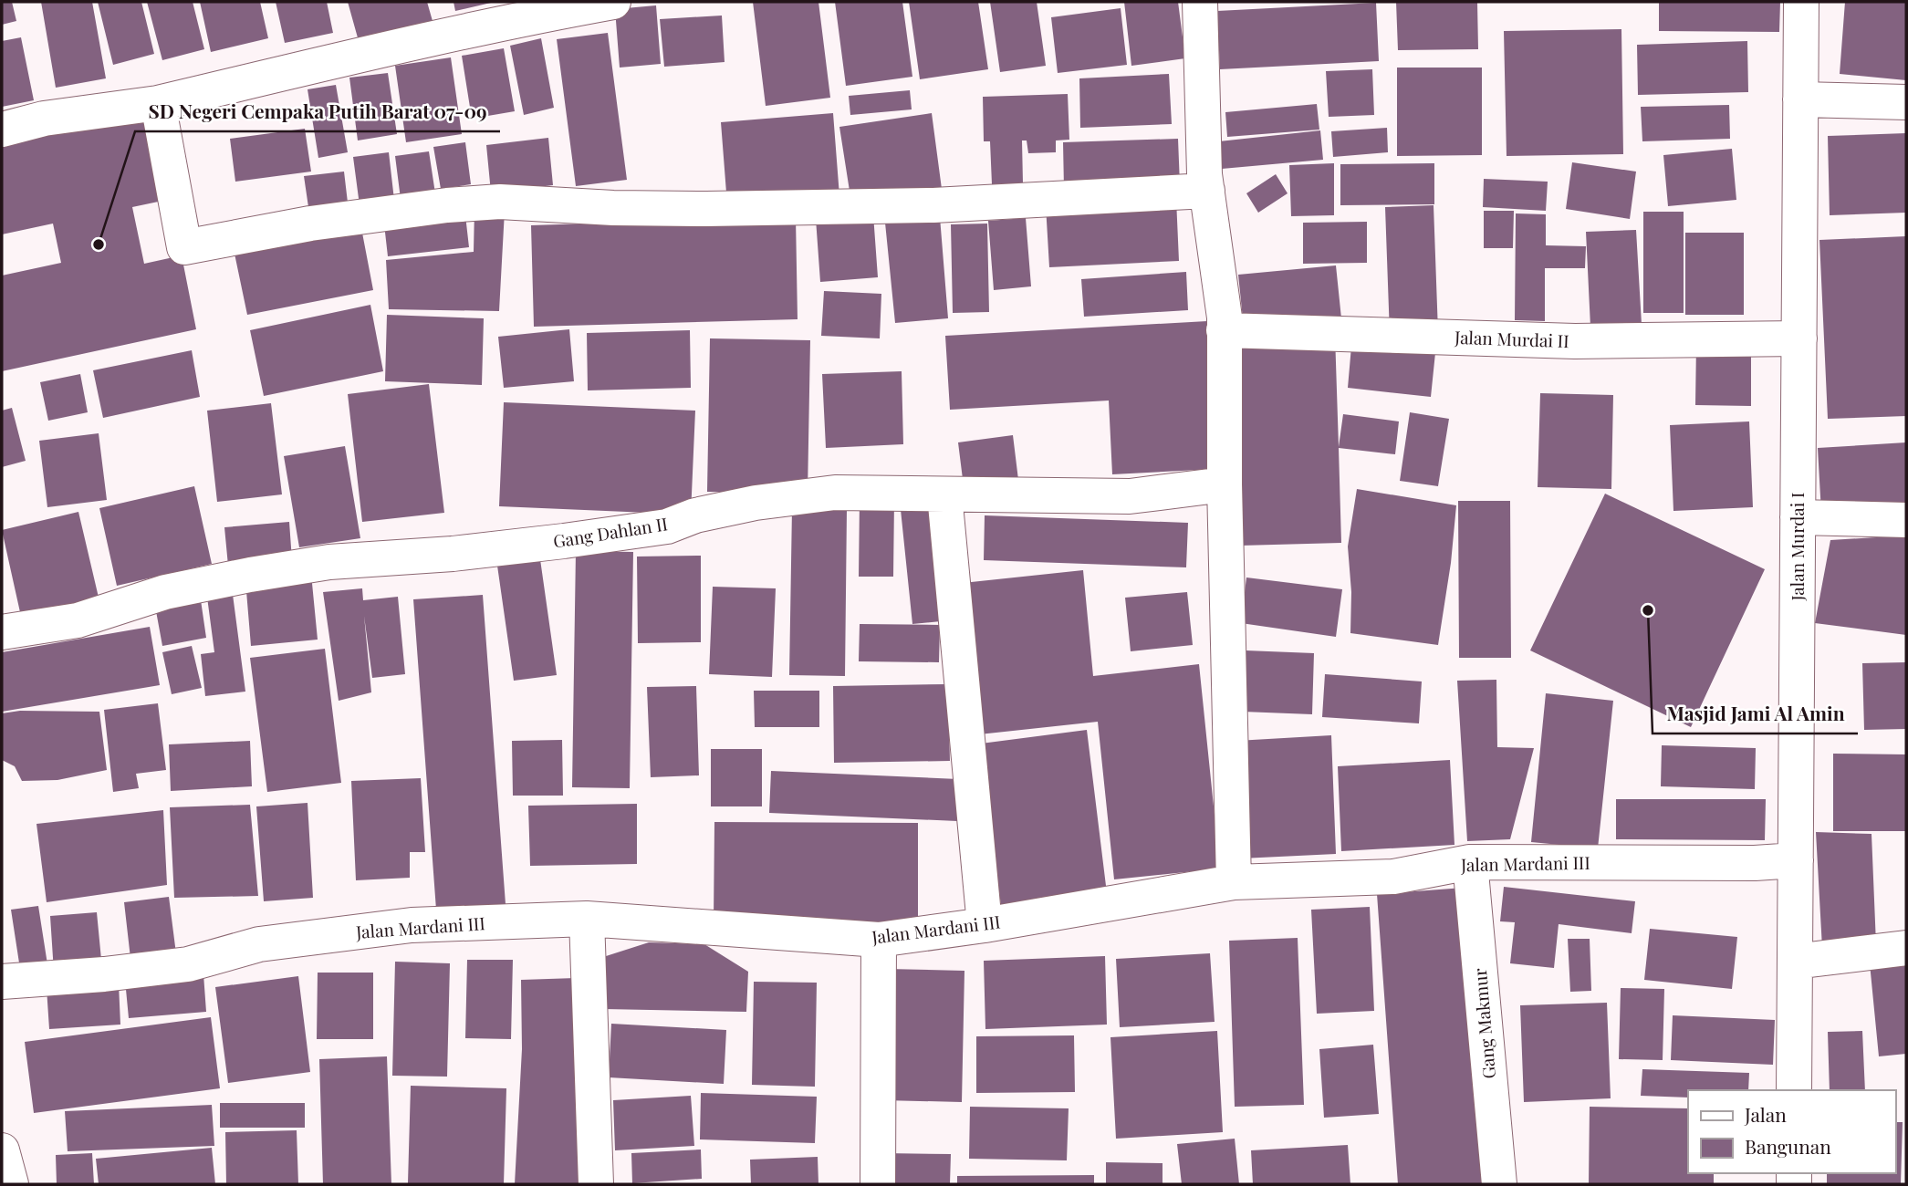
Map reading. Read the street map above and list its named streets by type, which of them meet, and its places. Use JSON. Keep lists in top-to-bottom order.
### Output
{
  "streets": {
    "street": [
      "Jalan Murdai II",
      "Gang Dahlan II",
      "Jalan Murdai I",
      "Jalan Mardani III",
      "Gang Makmur"
    ]
  },
  "crossings": [
    ["Jalan Murdai II", "Jalan Murdai I"],
    ["Jalan Murdai I", "Jalan Mardani III"],
    ["Jalan Mardani III", "Gang Makmur"]
  ],
  "places": ["SD Negeri Cempaka Putih Barat 07-09", "Masjid Jami Al Amin"],
  "legend": ["Jalan", "Bangunan"]
}
